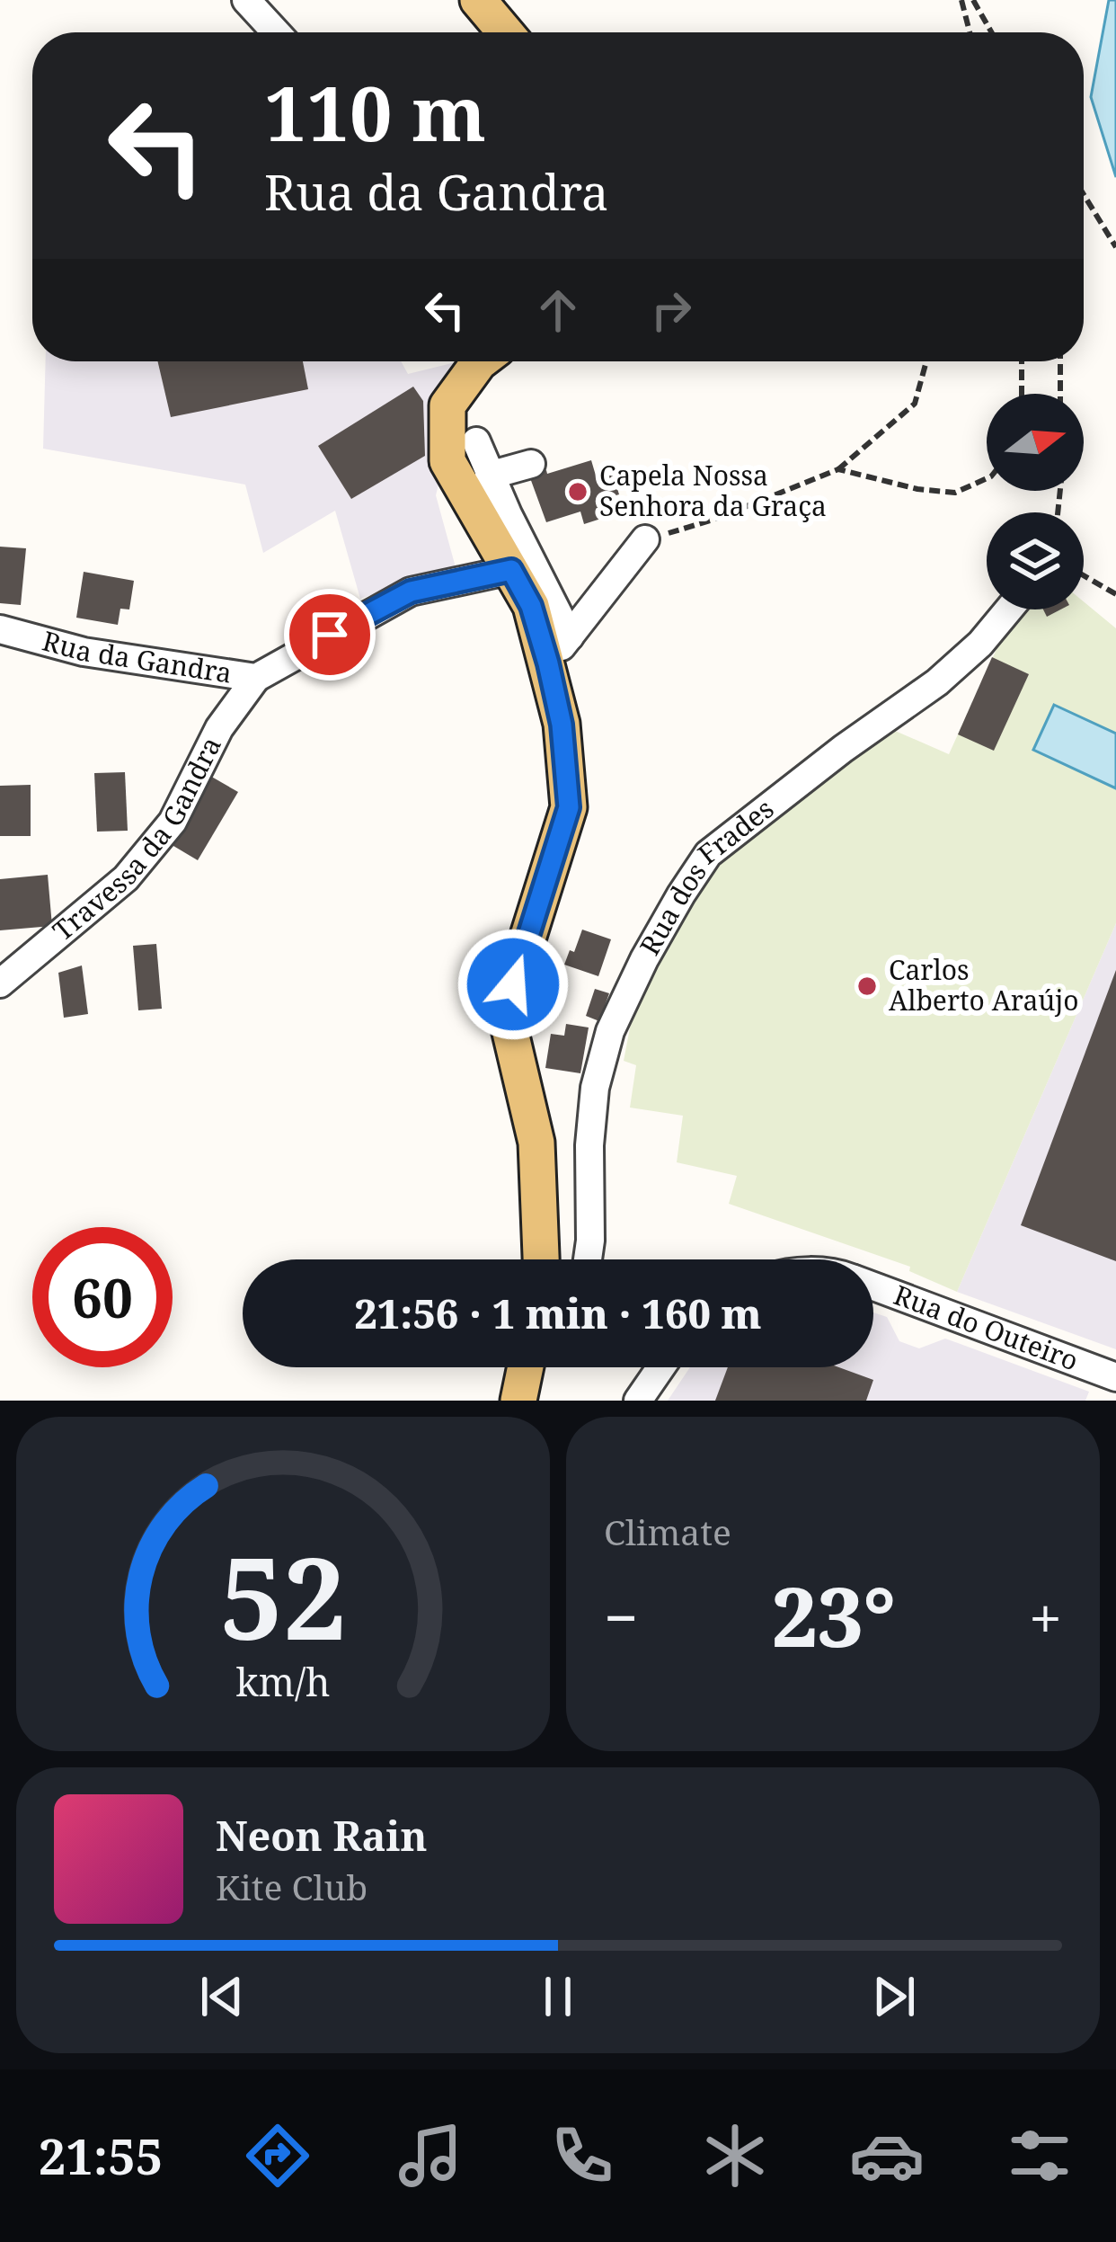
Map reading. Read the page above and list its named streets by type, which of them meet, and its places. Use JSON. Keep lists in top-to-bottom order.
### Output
{
  "streets": {
    "street": [
      "Rua da Gandra",
      "Travessa da Gandra",
      "Rua dos Frades",
      "Rua do Outeiro"
    ]
  },
  "crossings": [
    ["Rua da Gandra", "Travessa da Gandra"]
  ],
  "places": ["Capela Nossa Senhora da Graça", "Carlos Alberto Araújo"],
  "north": "right",
  "page": {
    "turn": ["110 m", "Rua da Gandra"],
    "limit": "60",
    "trip": "21:56 · 1 min · 160 m",
    "tile": "Climate",
    "heat": ["−", "23°", "+"],
    "song": ["Neon Rain", "Kite Club"],
    "tabs": "21:55",
    "gauge": ["52", "km/h"]
  }
}
